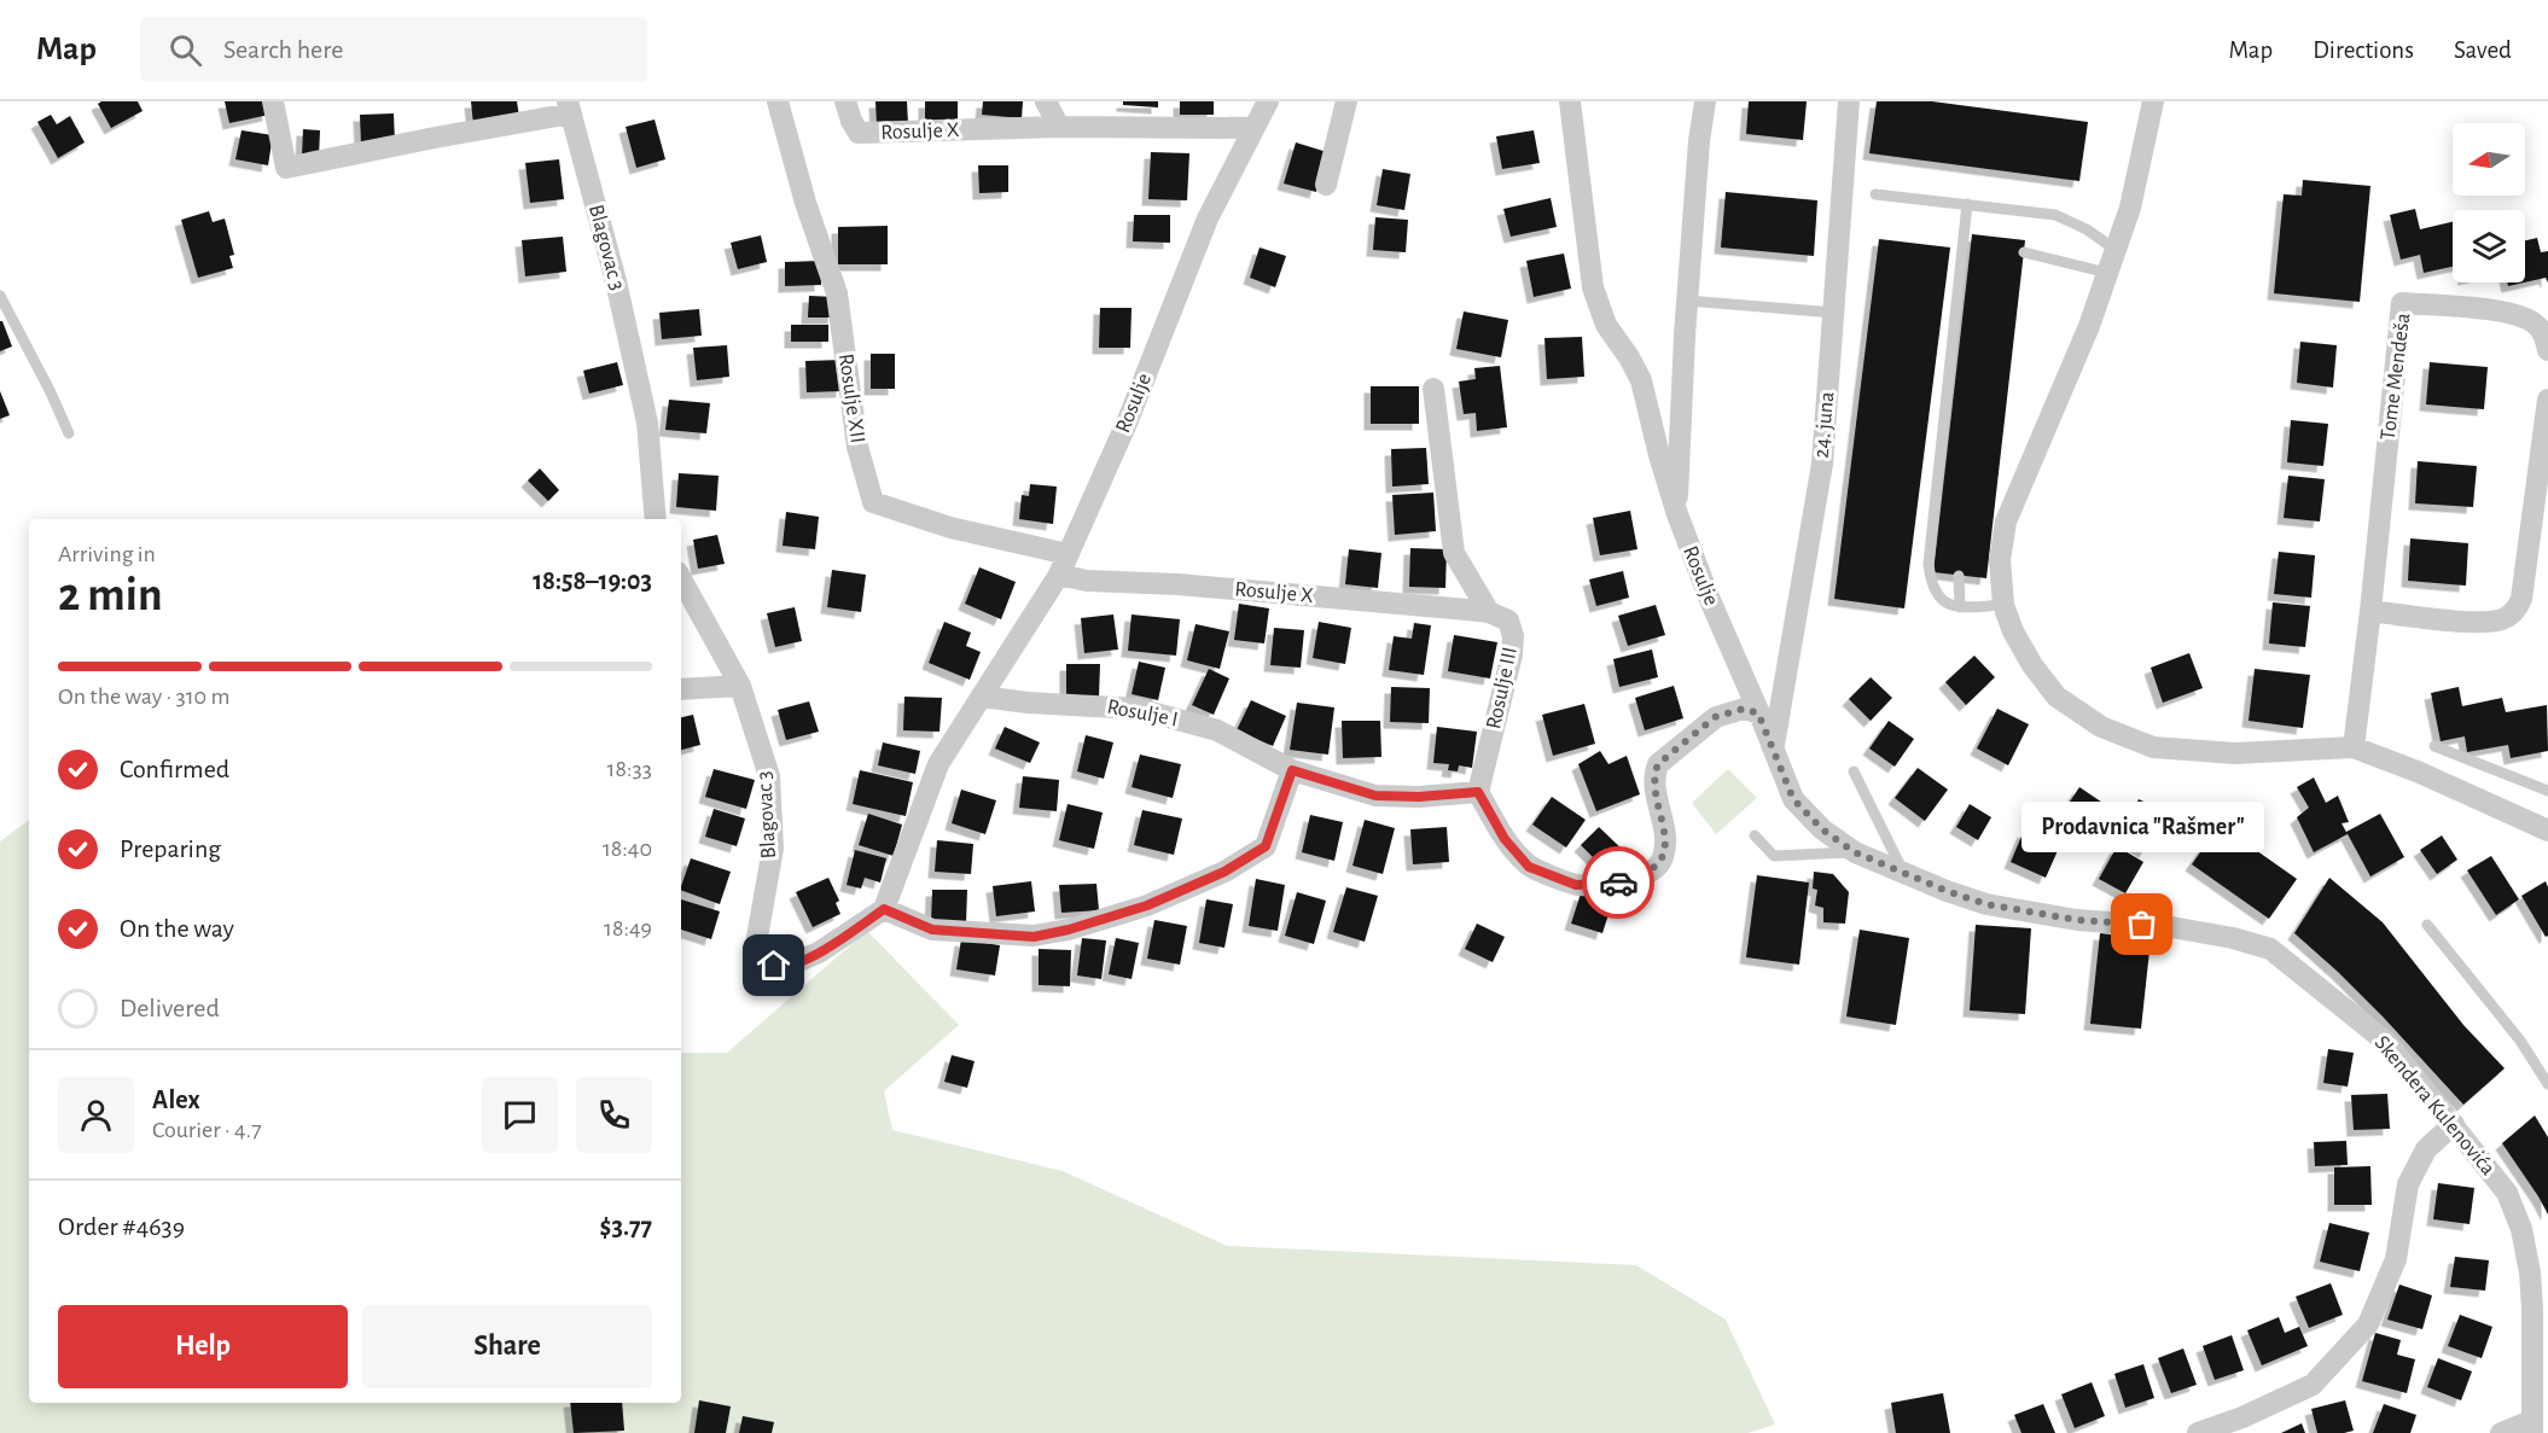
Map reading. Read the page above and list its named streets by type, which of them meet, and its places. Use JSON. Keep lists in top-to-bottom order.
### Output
{
  "streets": {
    "street": [
      "Rosulje X",
      "Blagovac 3",
      "Tome Mendeša",
      "Rosulje XII",
      "Rosulje",
      "24. juna",
      "Rosulje III",
      "Rosulje I",
      "Skendera Kulenovića"
    ]
  },
  "crossings": [
    ["Rosulje X", "Rosulje XII"],
    ["Rosulje X", "Rosulje"],
    ["Rosulje X", "Rosulje III"],
    ["Rosulje XII", "Rosulje"],
    ["Rosulje", "Rosulje I"],
    ["24. juna", "Skendera Kulenovića"],
    ["Rosulje III", "Rosulje I"]
  ],
  "places": ["Prodavnica \"Rašmer\""],
  "north": "left",
  "page": {
    "header": "Map",
    "search": "Search here",
    "nav": ["Map", "Directions", "Saved"],
    "heading": ["2 min", "Arriving in", "18:58–19:03"],
    "panel": [
      "Alex",
      "Courier · 4.7",
      "Order #4639",
      "$3.77"
    ],
    "bar": "On the way · 310 m",
    "list": [
      ["Confirmed", "18:33"],
      ["Preparing", "18:40"],
      ["On the way", "18:49"],
      "Delivered"
    ],
    "bubble": "Prodavnica \"Rašmer\"",
    "buttons": ["Help", "Share"]
  }
}
